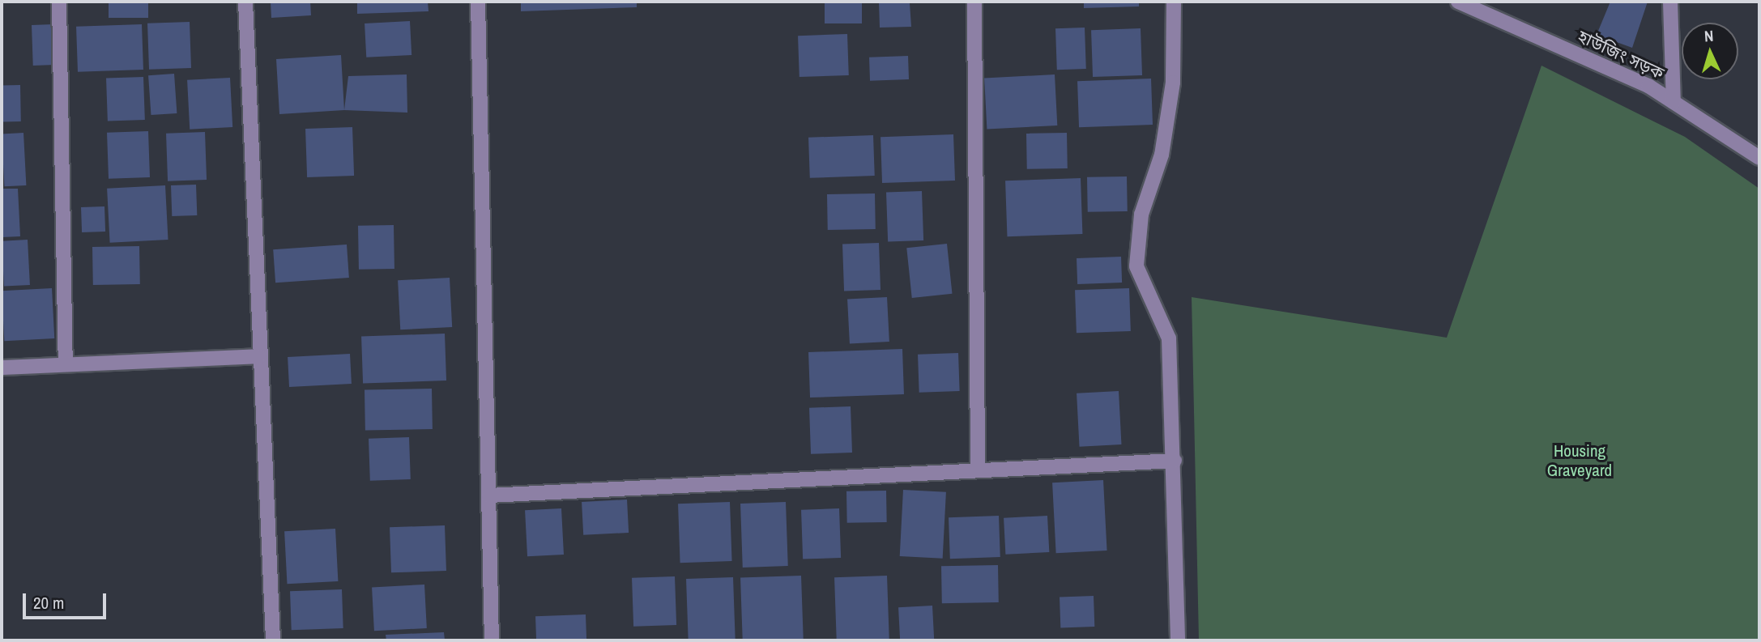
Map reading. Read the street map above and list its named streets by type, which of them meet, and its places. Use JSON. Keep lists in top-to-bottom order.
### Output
{
  "streets": {
    "street": ["হাউজিং সড়ক"]
  },
  "parks": ["Housing Graveyard"],
  "scale_bar": "20 m",
  "north": "top"
}
